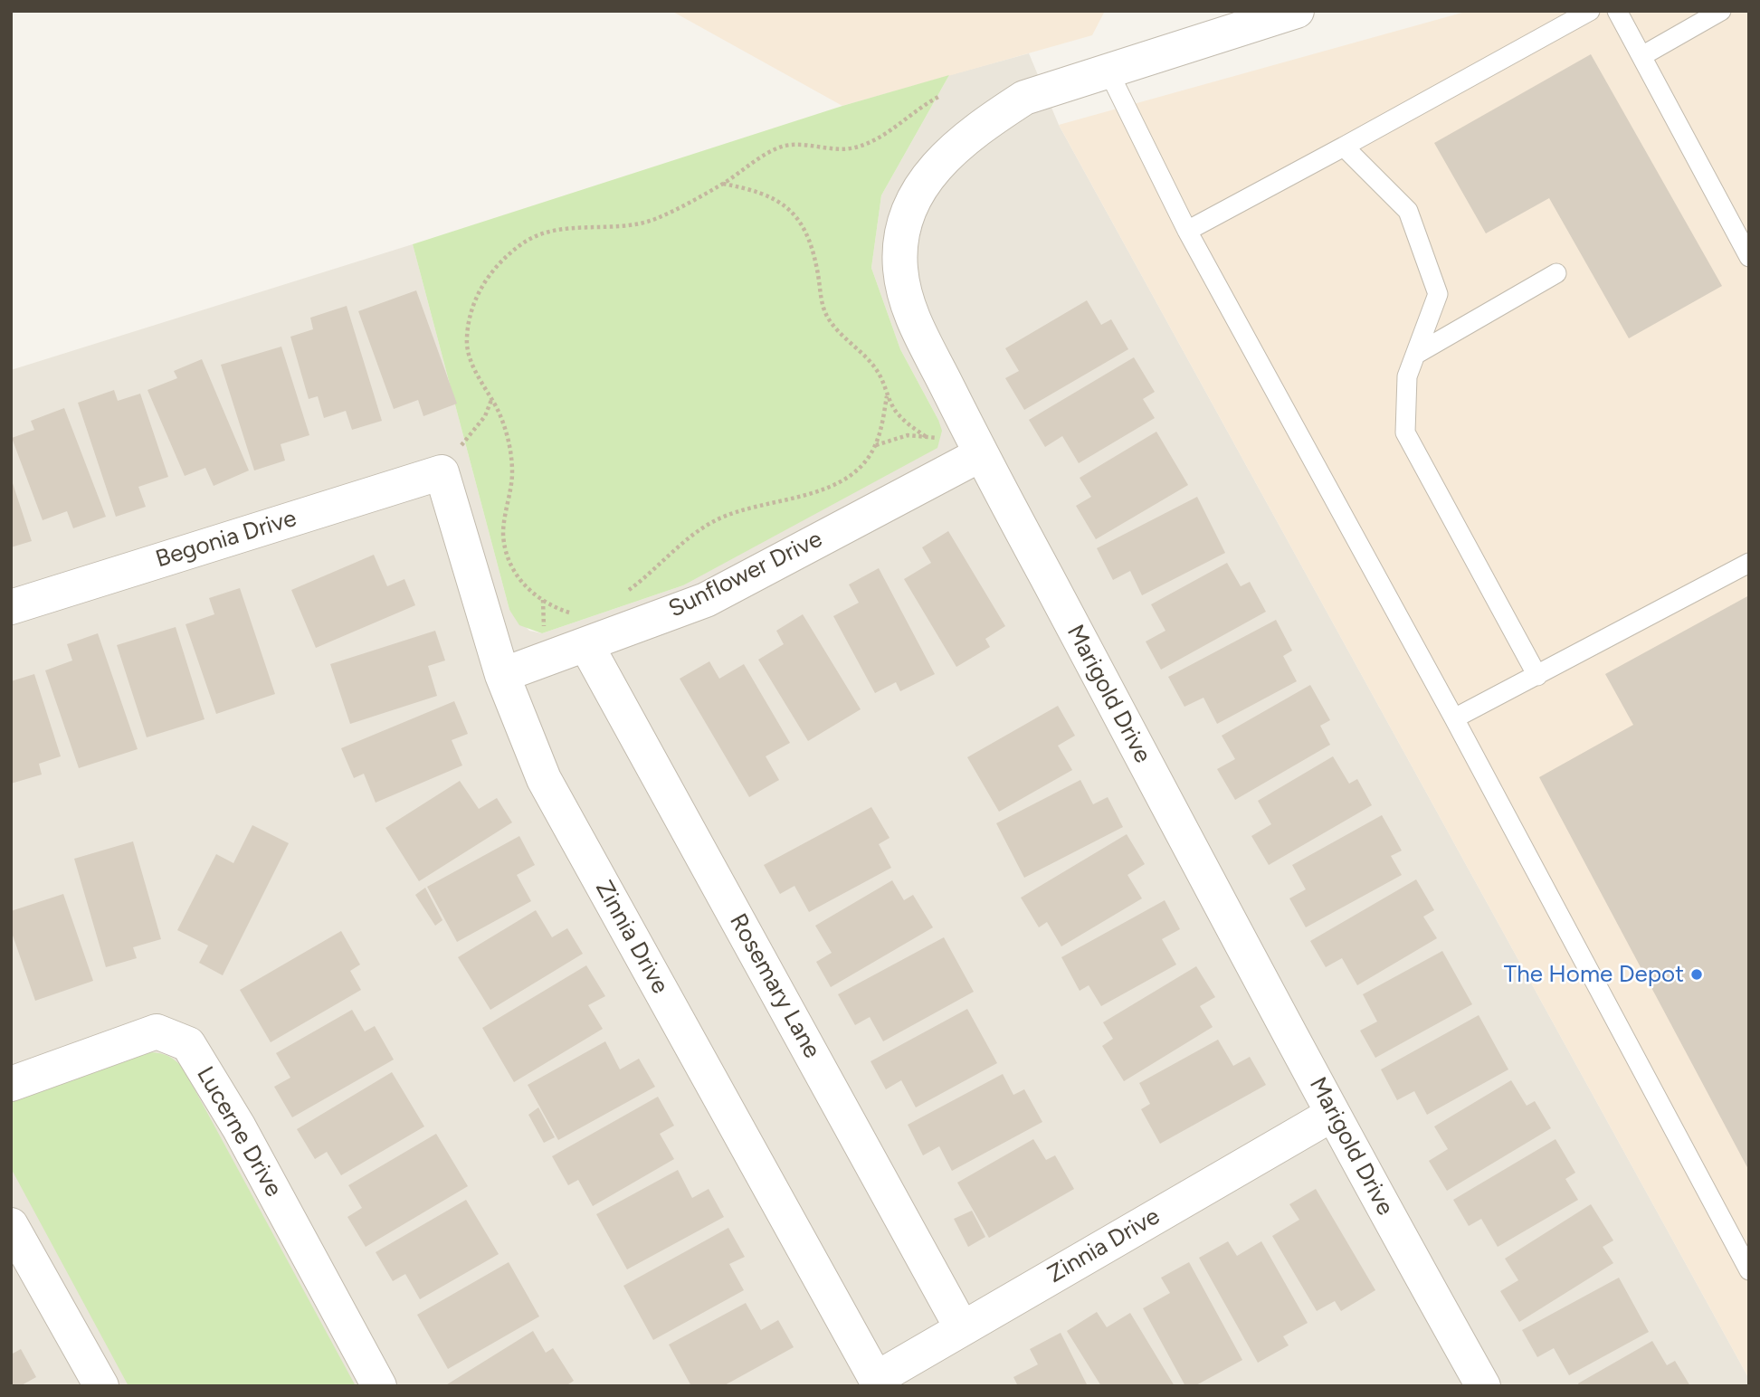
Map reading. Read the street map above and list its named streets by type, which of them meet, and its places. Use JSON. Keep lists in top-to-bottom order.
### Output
{
  "streets": {
    "street": [
      "Begonia Drive",
      "Sunflower Drive",
      "Marigold Drive",
      "Zinnia Drive",
      "Rosemary Lane",
      "Lucerne Drive"
    ]
  },
  "crossings": [
    ["Begonia Drive", "Zinnia Drive"],
    ["Sunflower Drive", "Marigold Drive"],
    ["Sunflower Drive", "Zinnia Drive"],
    ["Sunflower Drive", "Rosemary Lane"],
    ["Marigold Drive", "Zinnia Drive"],
    ["Zinnia Drive", "Rosemary Lane"]
  ],
  "places": ["The Home Depot"]
}
